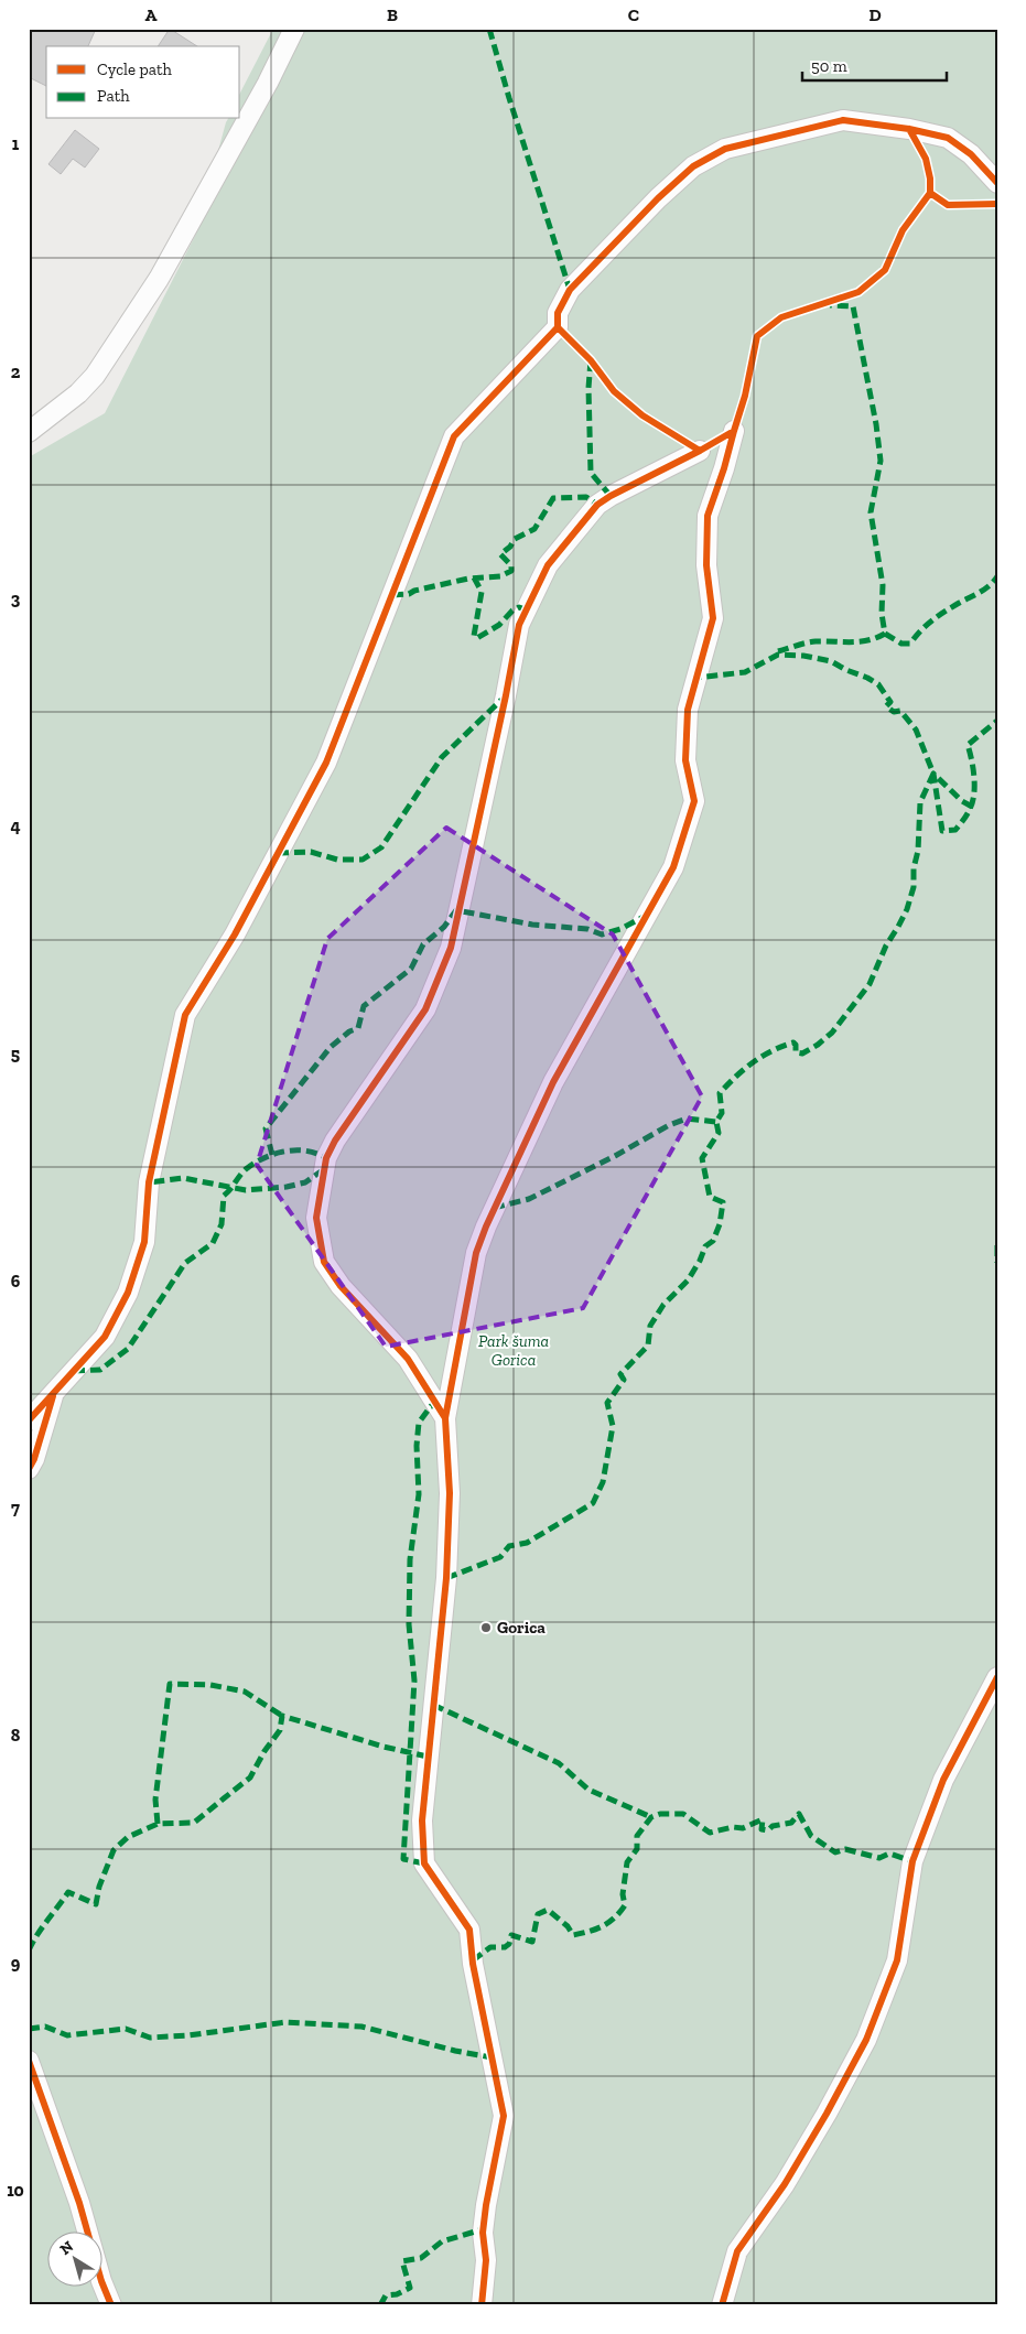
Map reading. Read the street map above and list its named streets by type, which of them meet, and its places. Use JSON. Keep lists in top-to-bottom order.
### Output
{
  "parks": ["Park šuma Gorica"],
  "places": ["Gorica"],
  "legend": ["Cycle path", "Path"],
  "scale_bar": "50 m",
  "north": "top left",
  "grid": {
    "columns": [
      "A",
      "B",
      "C",
      "D"
    ],
    "rows": [
      "1",
      "2",
      "3",
      "4",
      "5",
      "6",
      "7",
      "8",
      "9",
      "10"
    ]
  }
}
